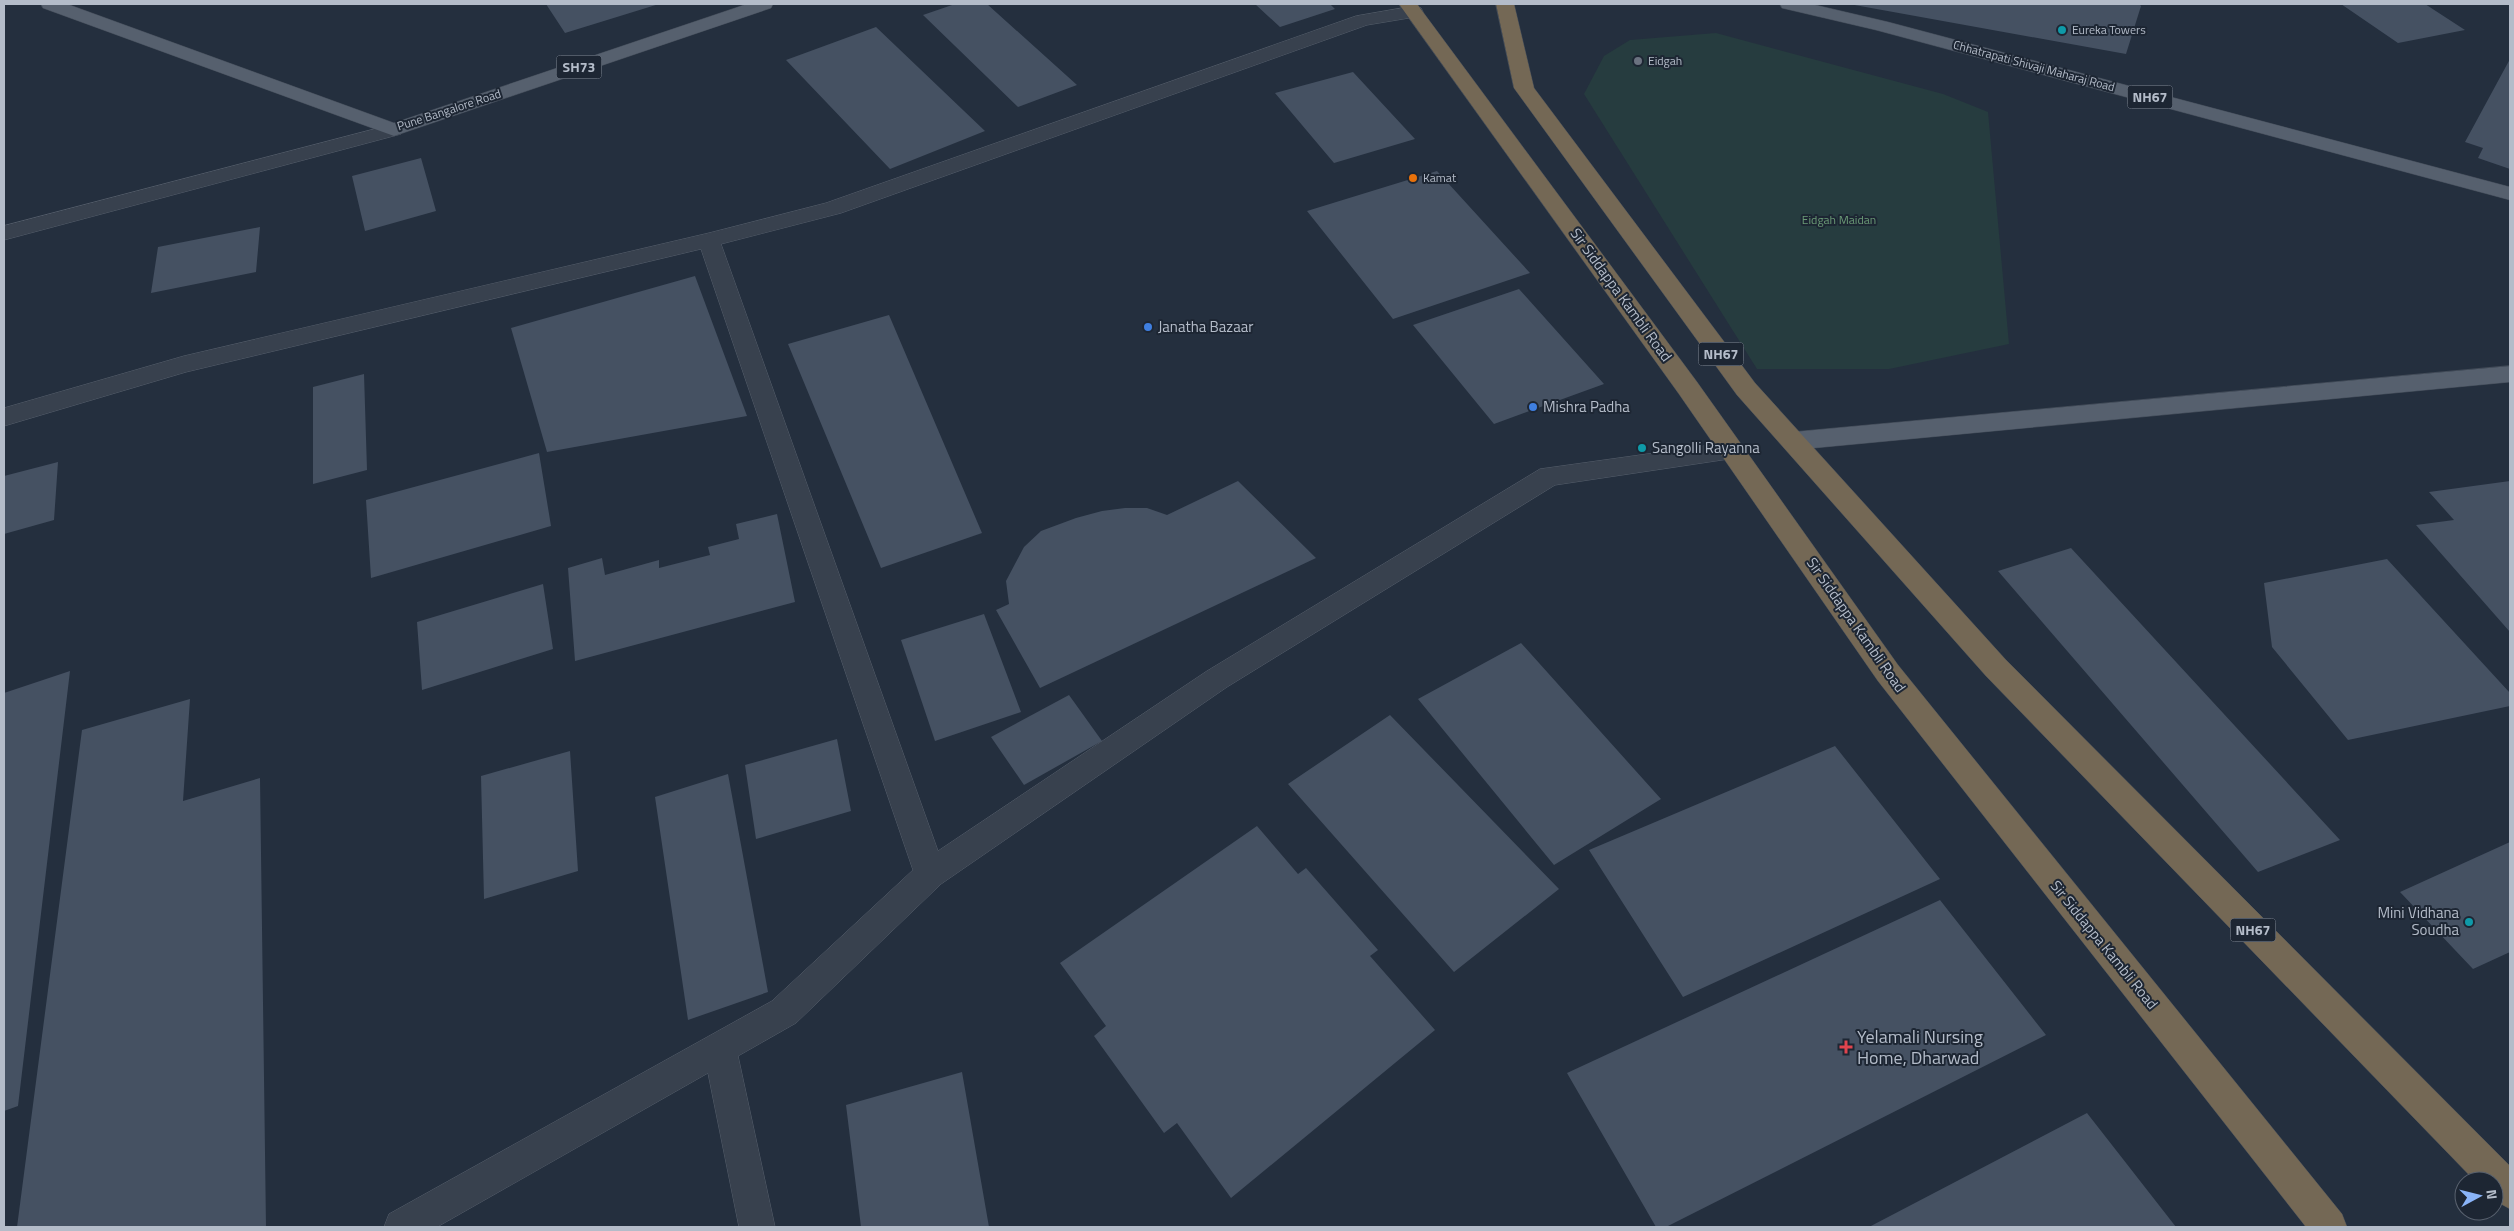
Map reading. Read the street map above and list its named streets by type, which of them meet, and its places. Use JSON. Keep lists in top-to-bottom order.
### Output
{
  "streets": {
    "highway": ["NH67", "Sir Siddappa Kambli Road"],
    "main road": ["Chhatrapati Shivaji Maharaj Road", "SH73", "Pune Bangalore Road"]
  },
  "parks": ["Eidgah Maidan"],
  "places": {
    "other": [
      "Eureka Towers",
      "Eidgah",
      "Kamat",
      "Janatha Bazaar",
      "Mishra Padha",
      "Sangolli Rayanna",
      "Mini Vidhana Soudha"
    ],
    "health": ["Yelamali Nursing Home, Dharwad"]
  },
  "north": "right"
}
